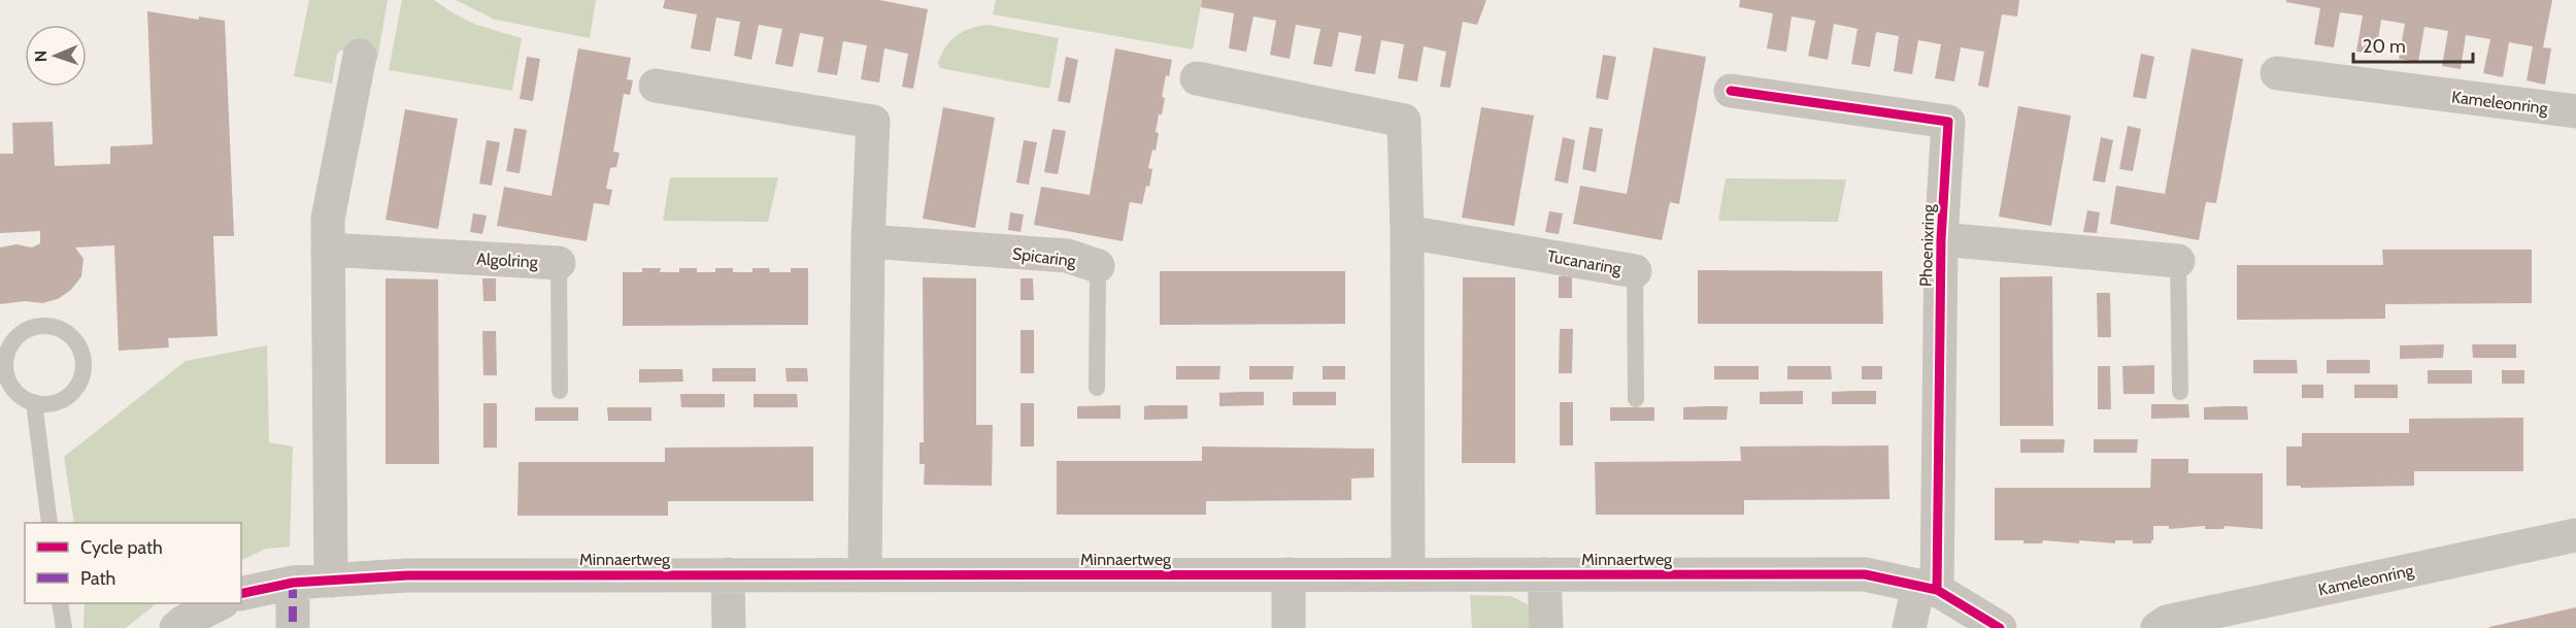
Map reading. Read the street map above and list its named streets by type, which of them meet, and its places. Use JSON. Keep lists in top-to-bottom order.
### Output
{
  "streets": {
    "street": [
      "Kameleonring",
      "Phoenixring",
      "Spicaring",
      "Algolring",
      "Tucanaring",
      "Minnaertweg"
    ]
  },
  "crossings": [
    ["Phoenixring", "Minnaertweg"]
  ],
  "legend": ["Cycle path", "Path"],
  "scale_bar": "20 m",
  "north": "left"
}
